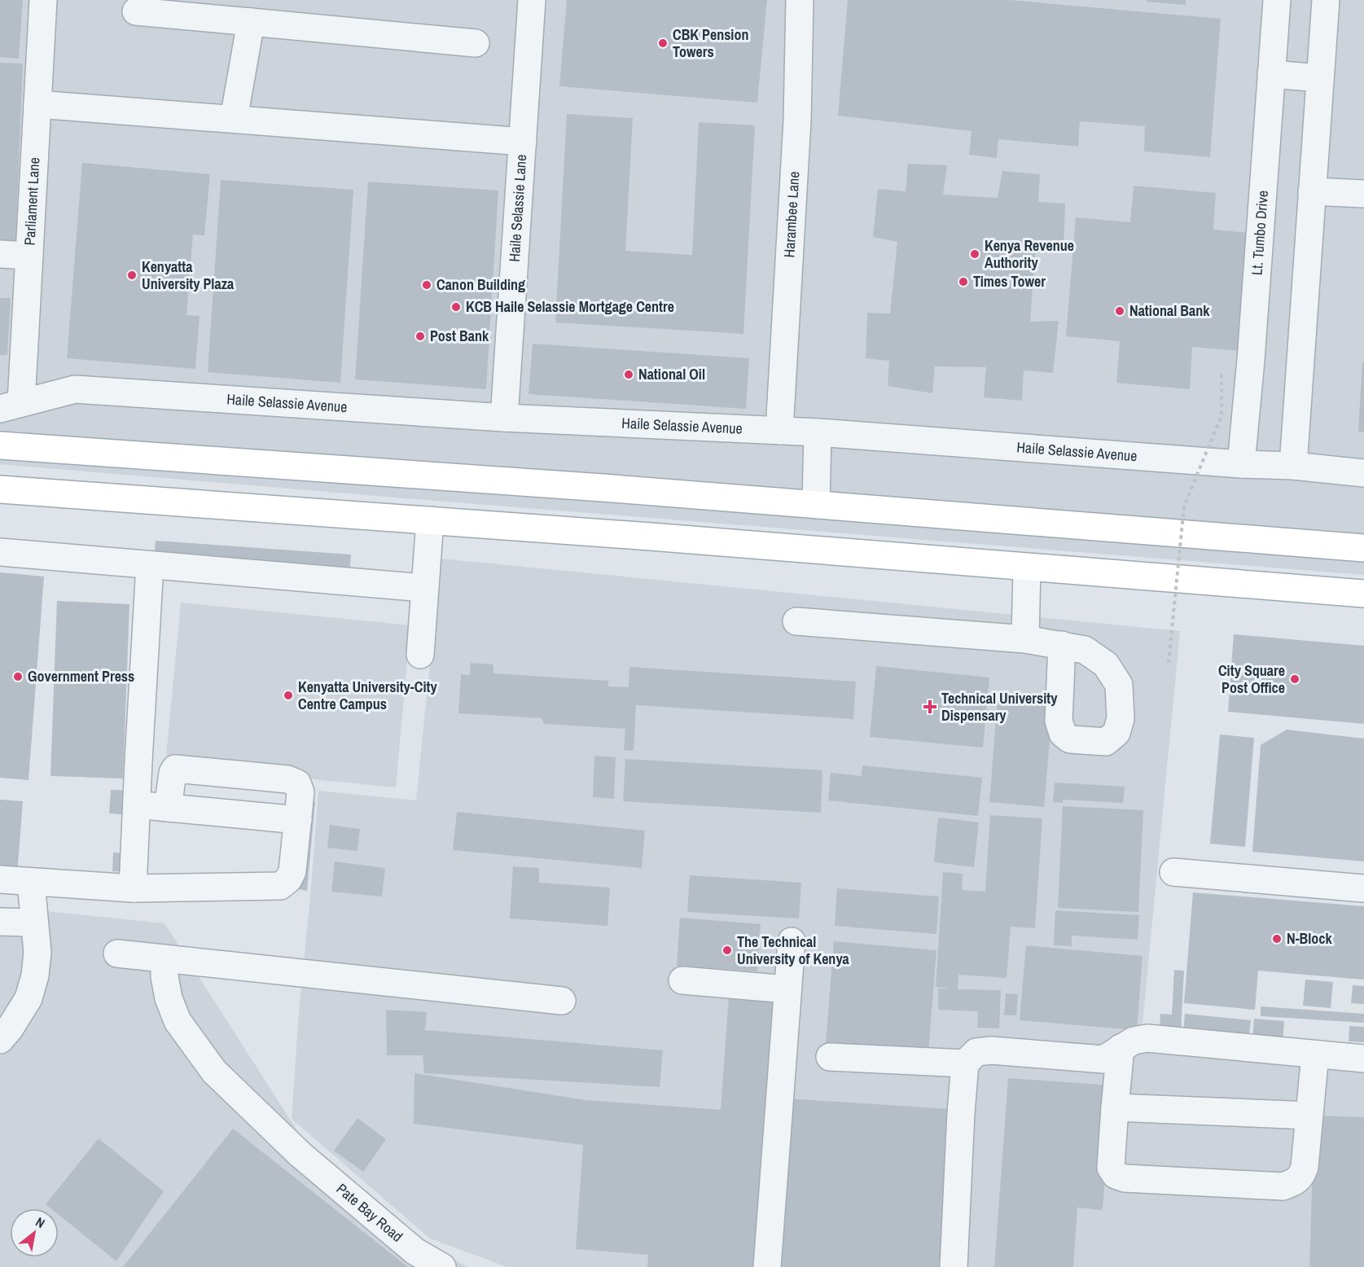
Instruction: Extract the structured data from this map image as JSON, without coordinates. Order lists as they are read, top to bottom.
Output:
{
  "streets": {
    "lane": [
      "Parliament Lane",
      "Haile Selassie Lane",
      "Harambee Lane",
      "Lt. Tumbo Drive",
      "Haile Selassie Avenue",
      "Pate Bay Road"
    ]
  },
  "crossings": [
    ["Parliament Lane", "Haile Selassie Avenue"],
    ["Haile Selassie Lane", "Haile Selassie Avenue"],
    ["Harambee Lane", "Haile Selassie Avenue"],
    ["Lt. Tumbo Drive", "Haile Selassie Avenue"]
  ],
  "places": {
    "other": [
      "CBK Pension Towers",
      "Kenya Revenue Authority",
      "Kenyatta University Plaza",
      "Times Tower",
      "Canon Building",
      "KCB Haile Selassie Mortgage Centre",
      "National Bank",
      "Post Bank",
      "National Oil",
      "Government Press",
      "City Square Post Office",
      "Kenyatta University-City Centre Campus",
      "N-Block",
      "The Technical University of Kenya"
    ],
    "health": ["Technical University Dispensary"]
  },
  "north": "top right"
}
